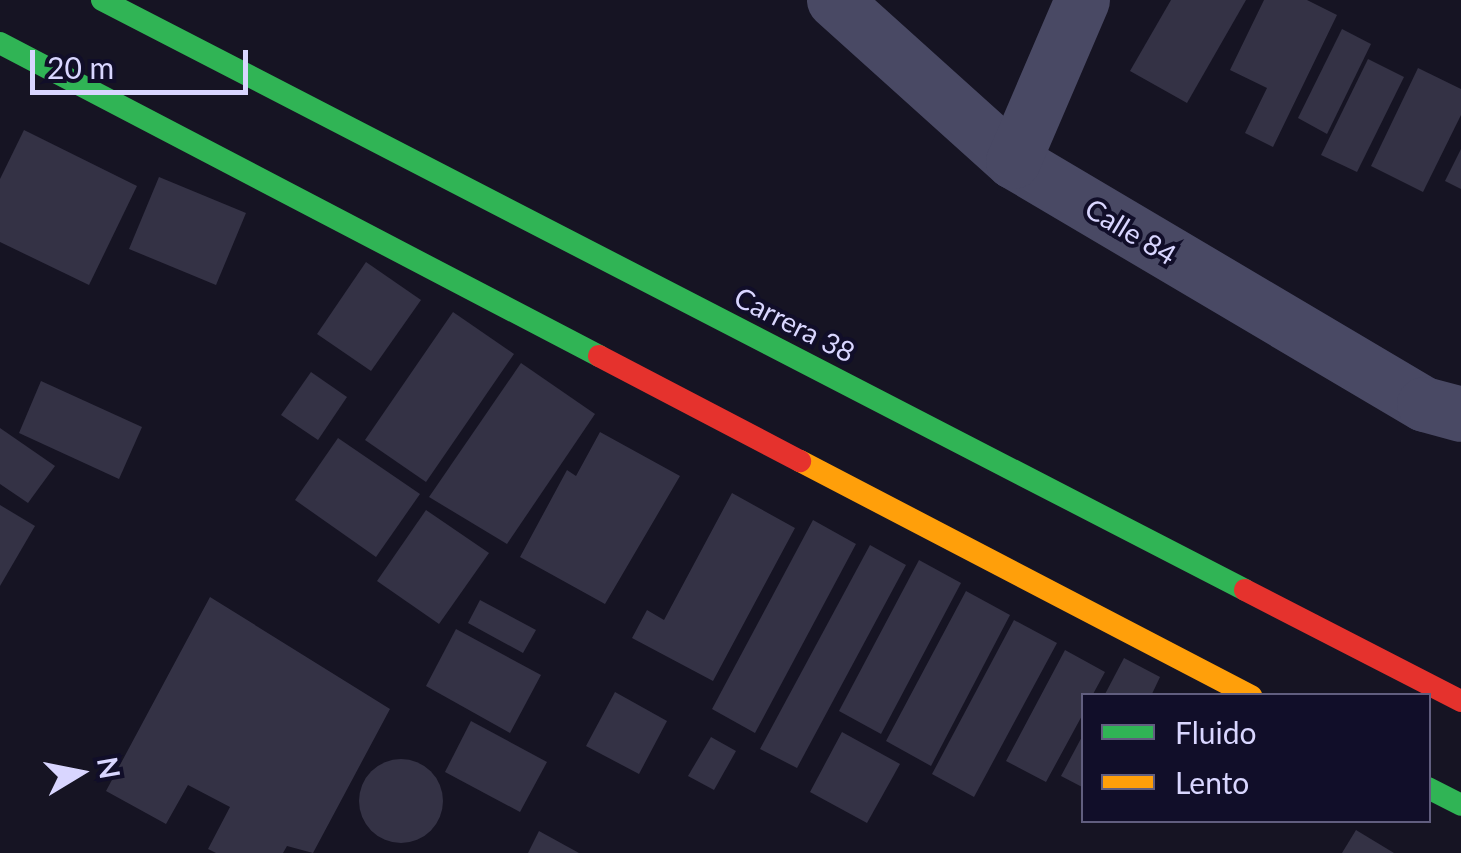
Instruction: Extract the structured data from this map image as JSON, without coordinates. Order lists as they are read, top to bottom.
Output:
{
  "streets": {
    "main road": ["Carrera 38"],
    "street": ["Calle 84"]
  },
  "legend": ["Fluido", "Lento"],
  "scale_bar": "20 m",
  "north": "right"
}
